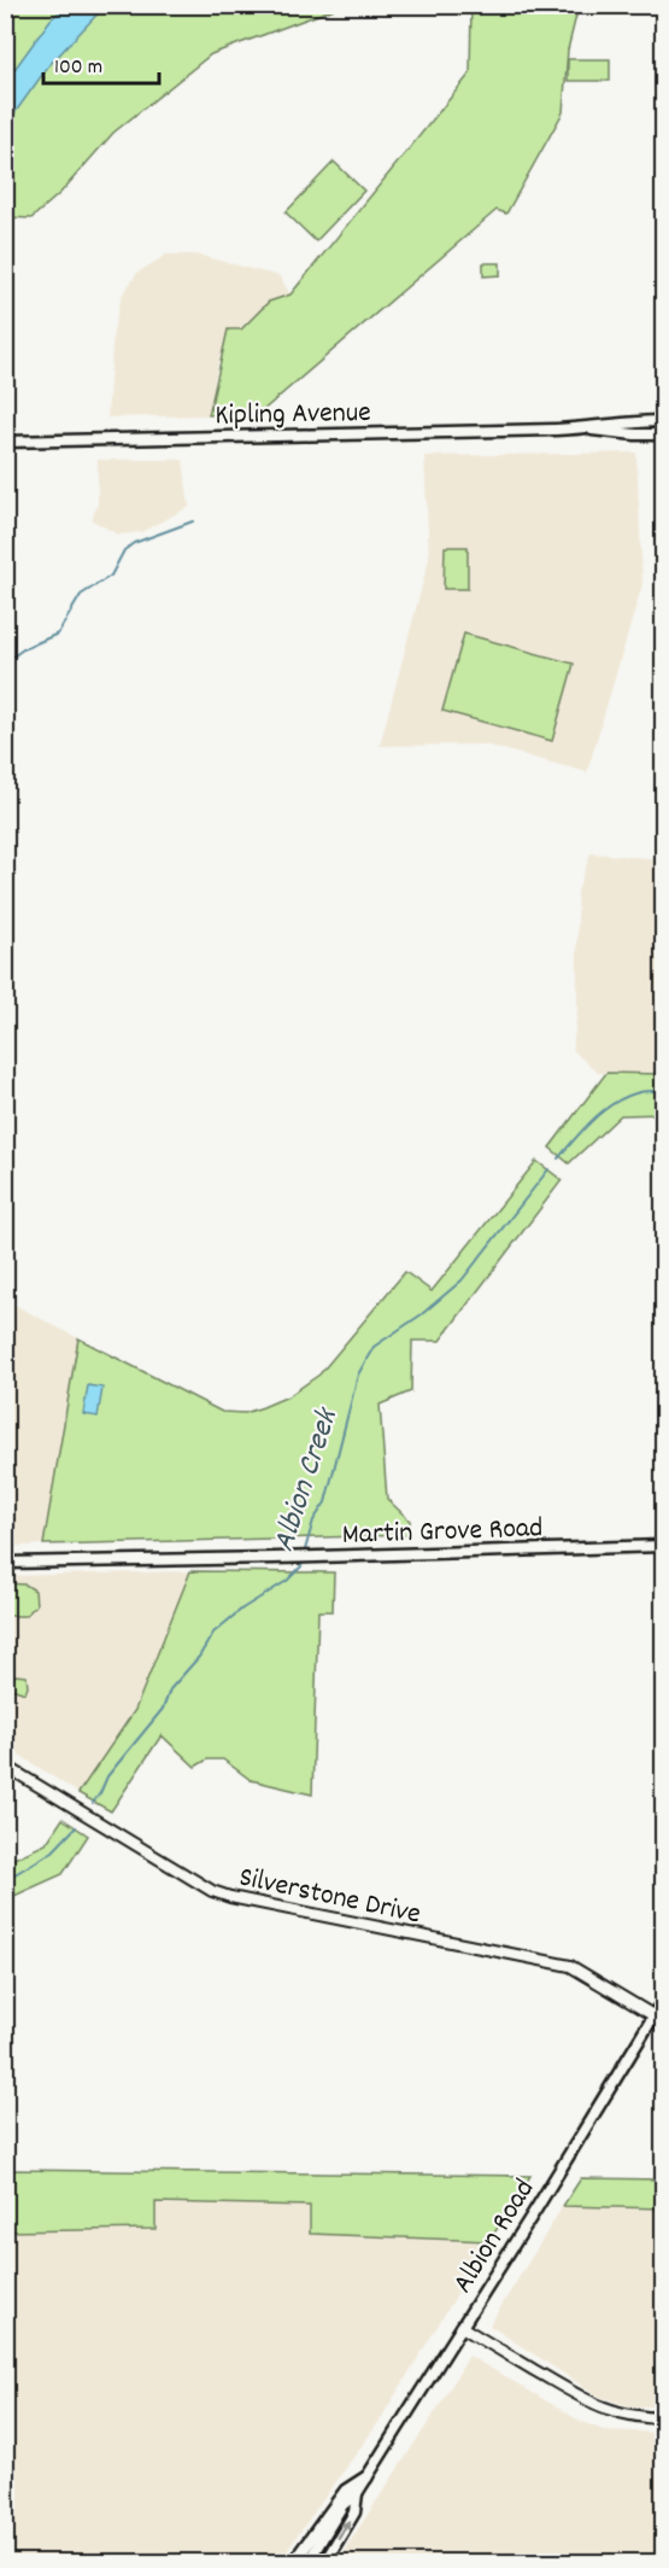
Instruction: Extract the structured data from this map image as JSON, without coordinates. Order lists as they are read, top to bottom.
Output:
{
  "streets": {
    "main road": ["Kipling Avenue", "Martin Grove Road", "Albion Road"],
    "street": ["Silverstone Drive"]
  },
  "crossings": [
    ["Silverstone Drive", "Albion Road"]
  ],
  "water": ["Albion Creek"],
  "scale_bar": "100 m"
}
